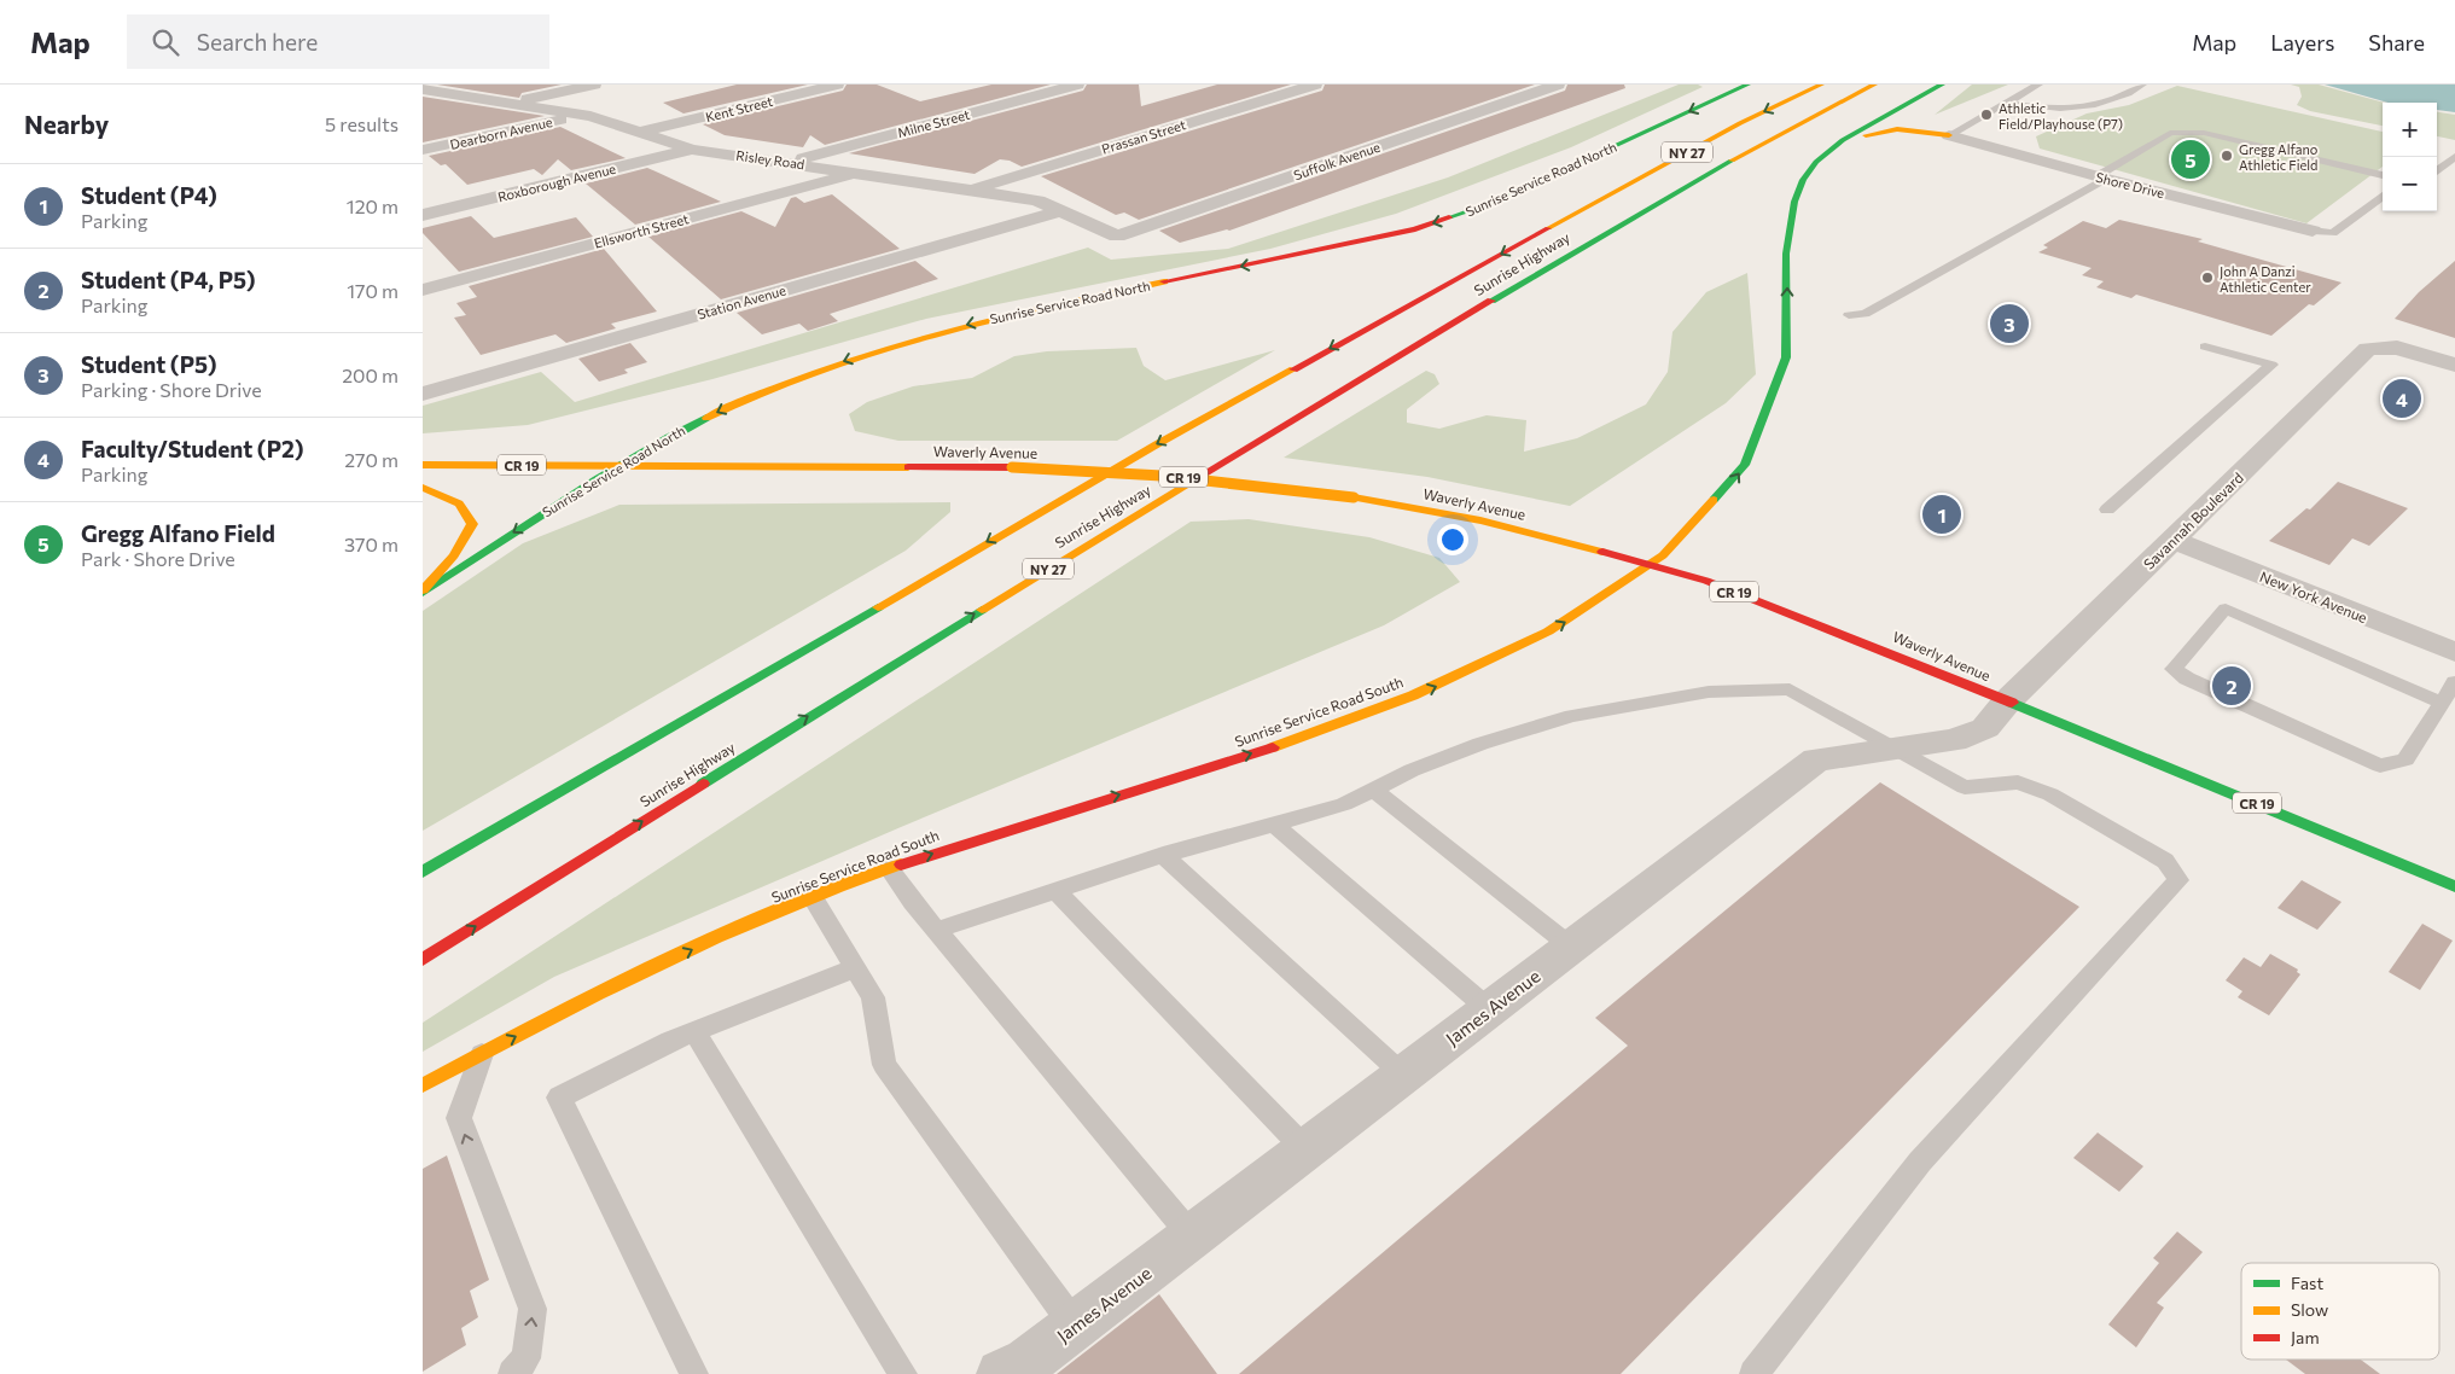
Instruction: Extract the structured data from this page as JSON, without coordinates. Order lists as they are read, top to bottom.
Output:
{
  "streets": {
    "main road": [
      "NY 27",
      "Sunrise Service Road North",
      "Sunrise Highway",
      "Waverly Avenue",
      "CR 19",
      "Sunrise Service Road South"
    ],
    "street": [
      "Kent Street",
      "Milne Street",
      "Dearborn Avenue",
      "Prassan Street",
      "Risley Road",
      "Suffolk Avenue",
      "Roxborough Avenue",
      "Shore Drive",
      "Ellsworth Street",
      "Station Avenue",
      "Savannah Boulevard",
      "New York Avenue",
      "James Avenue"
    ]
  },
  "crossings": [
    ["Kent Street", "Risley Road"],
    ["Milne Street", "Risley Road"],
    ["Dearborn Avenue", "Risley Road"],
    ["Prassan Street", "Risley Road"],
    ["Risley Road", "Suffolk Avenue"],
    ["Risley Road", "Roxborough Avenue"],
    ["Risley Road", "Ellsworth Street"],
    ["Risley Road", "Station Avenue"],
    ["Sunrise Service Road North", "Waverly Avenue"],
    ["Waverly Avenue", "Savannah Boulevard"],
    ["Waverly Avenue", "Sunrise Service Road South"],
    ["Waverly Avenue", "James Avenue"],
    ["Savannah Boulevard", "New York Avenue"],
    ["Savannah Boulevard", "James Avenue"]
  ],
  "one_way": ["Sunrise Service Road North", "Sunrise Service Road South"],
  "places": ["Athletic Field/Playhouse (P7)", "Gregg Alfano Athletic Field", "John A Danzi Athletic Center"],
  "legend": ["Fast", "Slow", "Jam"],
  "page": {
    "header": "Map",
    "search": "Search here",
    "nav": ["Map", "Layers", "Share"],
    "heading": ["Nearby", "5 results"],
    "map_buttons": ["+", "−"],
    "pins": [
      "5",
      "3",
      "4",
      "1",
      "2"
    ],
    "list": [
      {
        "mark": "1",
        "name": "Student (P4)",
        "note": "Parking",
        "value": "120 m"
      },
      {
        "mark": "2",
        "name": "Student (P4, P5)",
        "note": "Parking",
        "value": "170 m"
      },
      {
        "mark": "3",
        "name": "Student (P5)",
        "note": "Parking · Shore Drive",
        "value": "200 m"
      },
      {
        "mark": "4",
        "name": "Faculty/Student (P2)",
        "note": "Parking",
        "value": "270 m"
      },
      {
        "mark": "5",
        "name": "Gregg Alfano Field",
        "note": "Park · Shore Drive",
        "value": "370 m"
      }
    ]
  }
}
